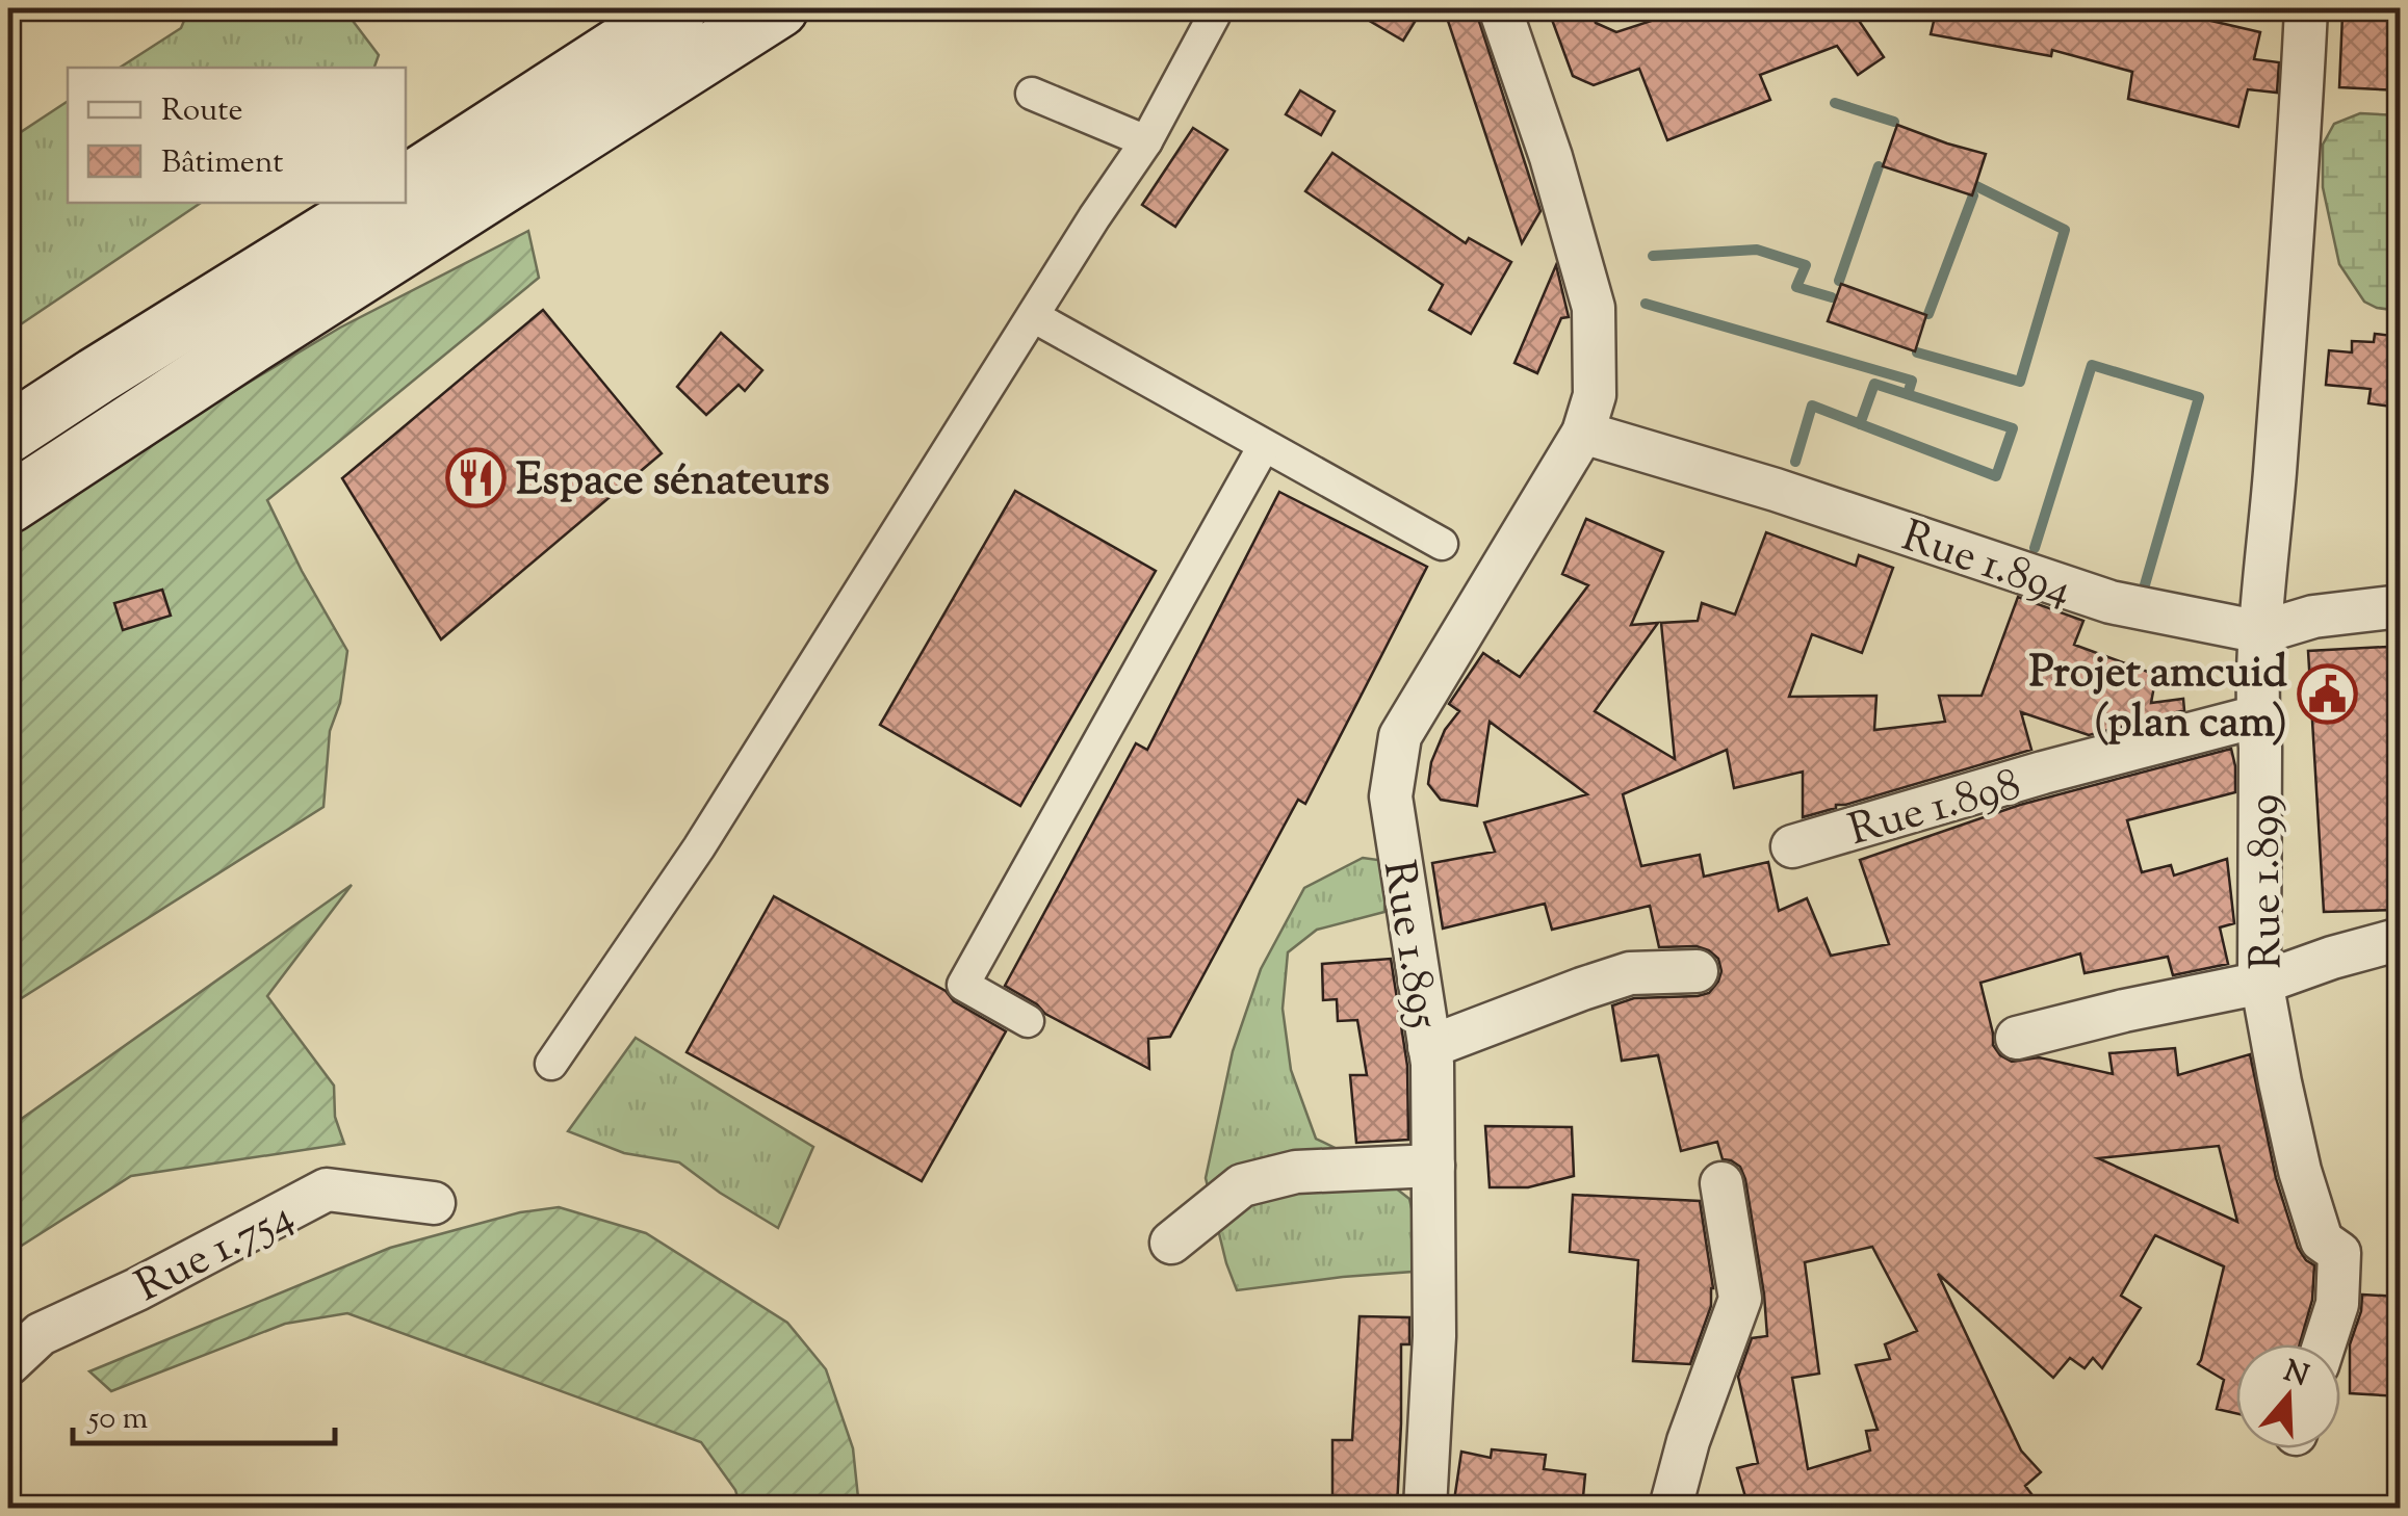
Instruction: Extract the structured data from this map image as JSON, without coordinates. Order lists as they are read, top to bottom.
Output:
{
  "streets": {
    "street": [
      "Rue 1.894",
      "Rue 1.898",
      "Rue 1.899",
      "Rue 1.895",
      "Rue 1.754"
    ]
  },
  "crossings": [
    ["Rue 1.894", "Rue 1.899"],
    ["Rue 1.894", "Rue 1.895"],
    ["Rue 1.898", "Rue 1.899"]
  ],
  "places": {
    "restaurant": ["Espace sénateurs"],
    "public building": ["Projet amcuid (plan cam)"]
  },
  "legend": ["Route", "Bâtiment"],
  "scale_bar": "50 m",
  "north": "top"
}
